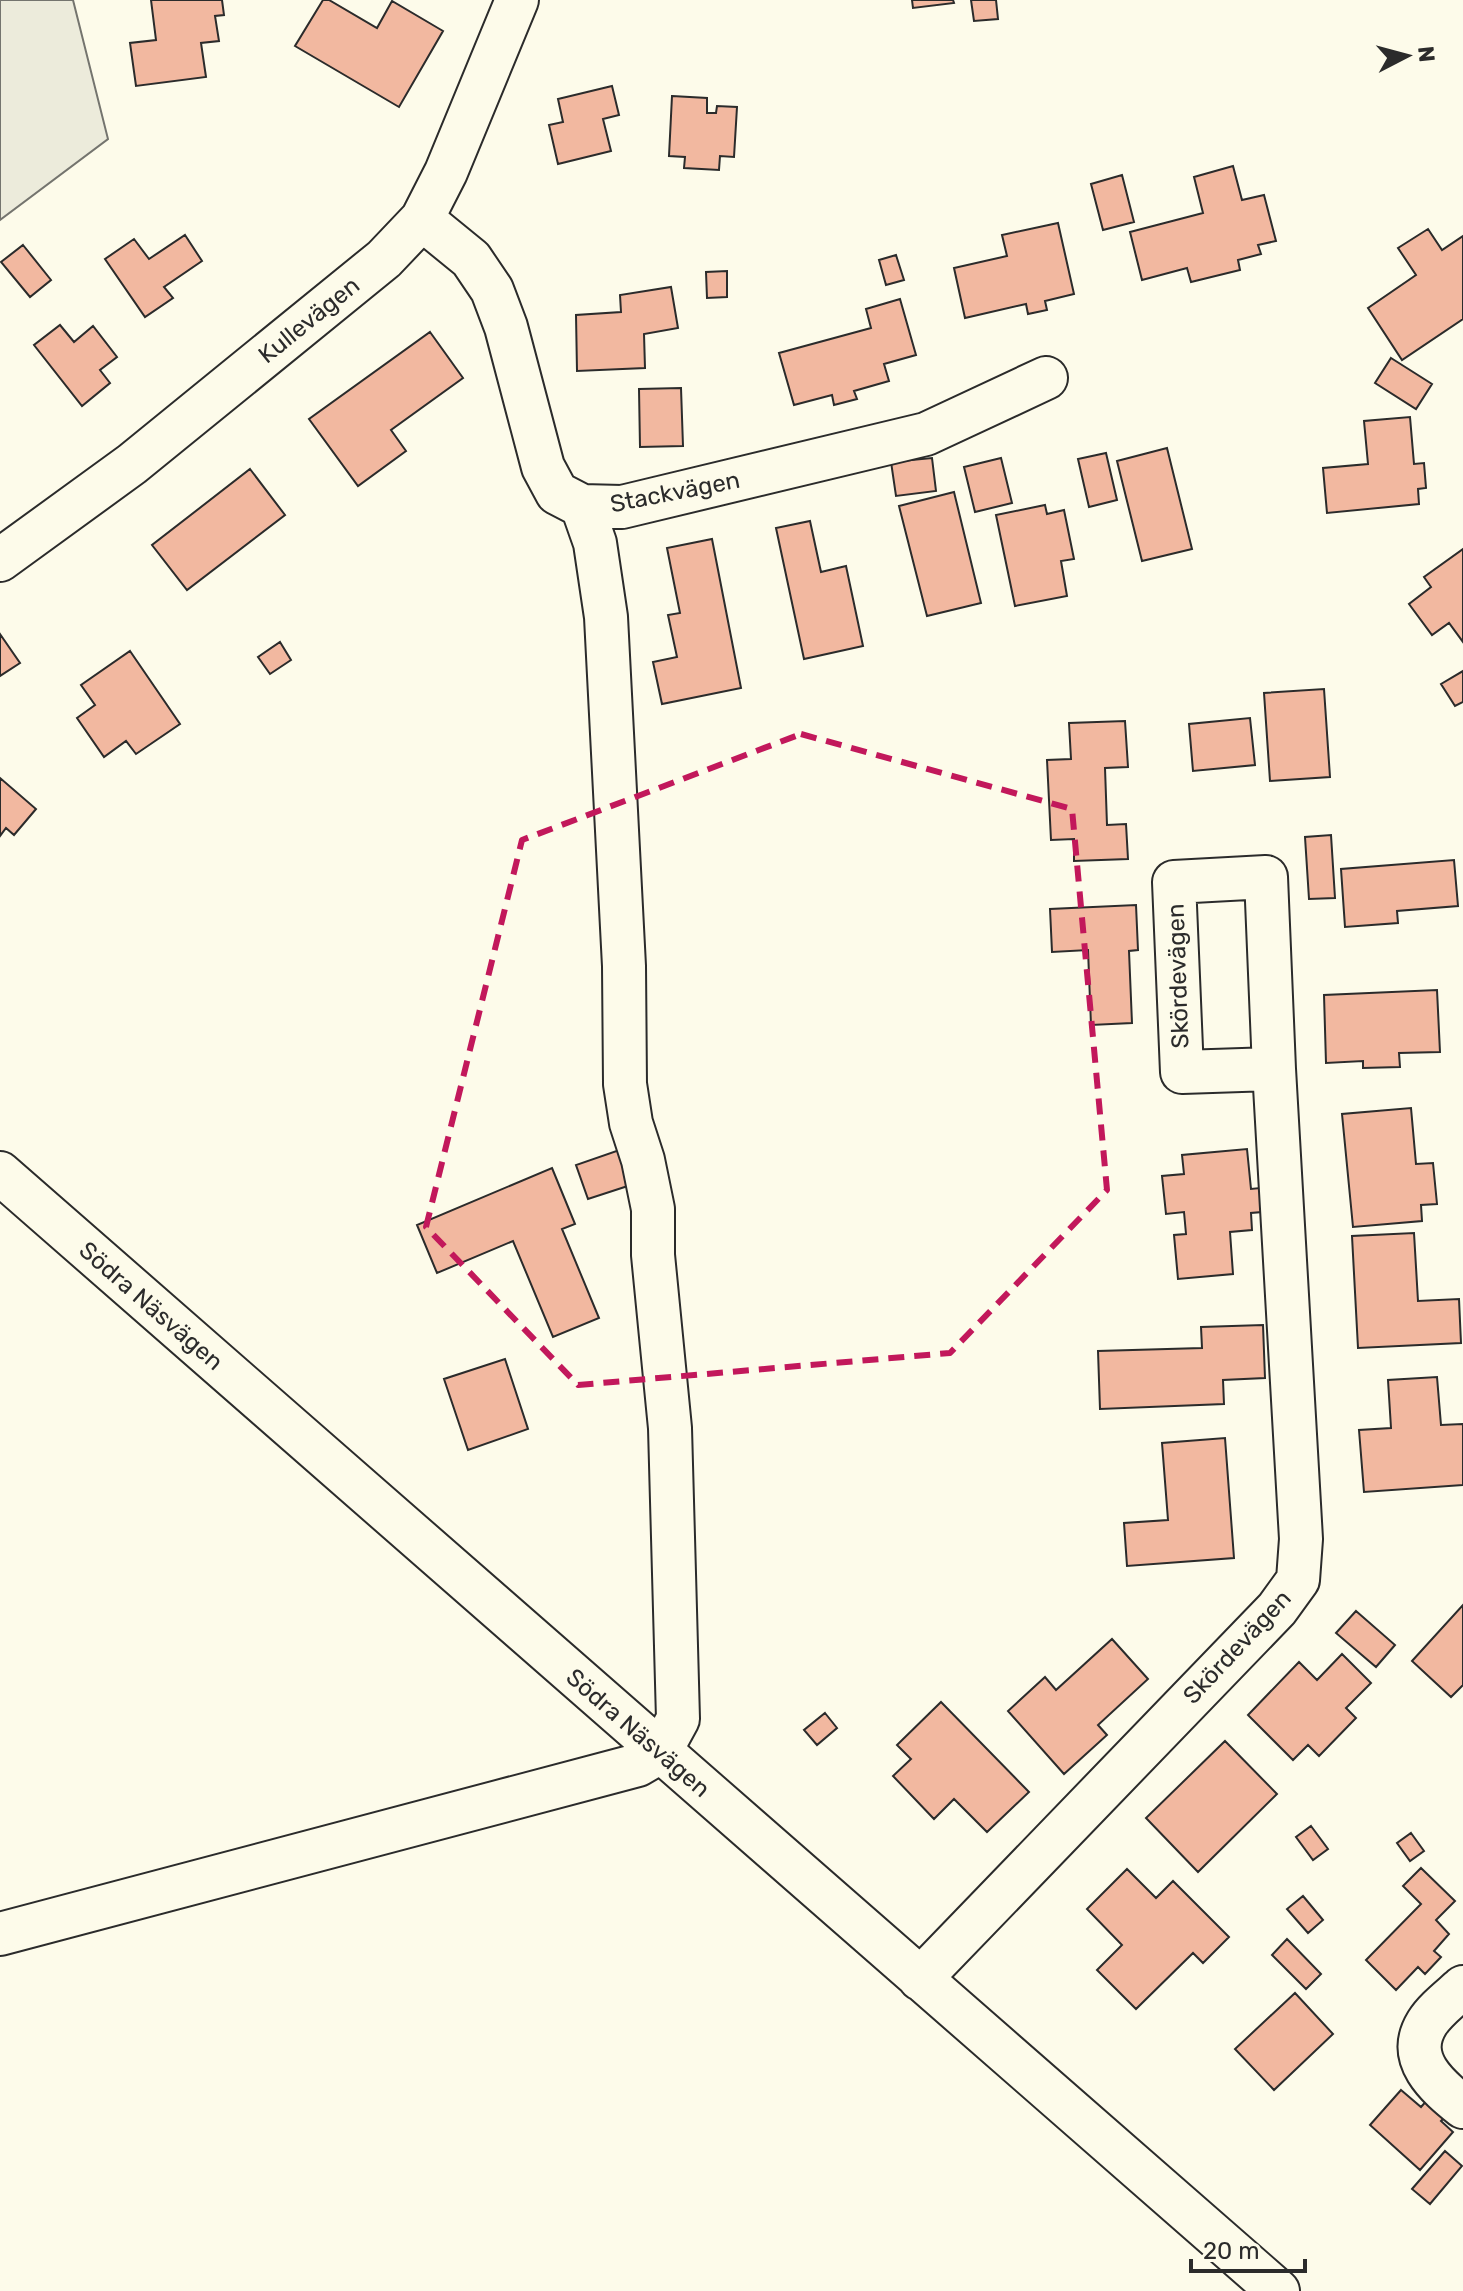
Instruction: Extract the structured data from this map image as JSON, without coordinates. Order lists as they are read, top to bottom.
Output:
{
  "streets": {
    "street": [
      "Kullevägen",
      "Stackvägen",
      "Skördevägen",
      "Södra Näsvägen"
    ]
  },
  "crossings": [
    ["Kullevägen", "Stackvägen"],
    ["Skördevägen", "Södra Näsvägen"]
  ],
  "scale_bar": "20 m",
  "north": "right"
}
